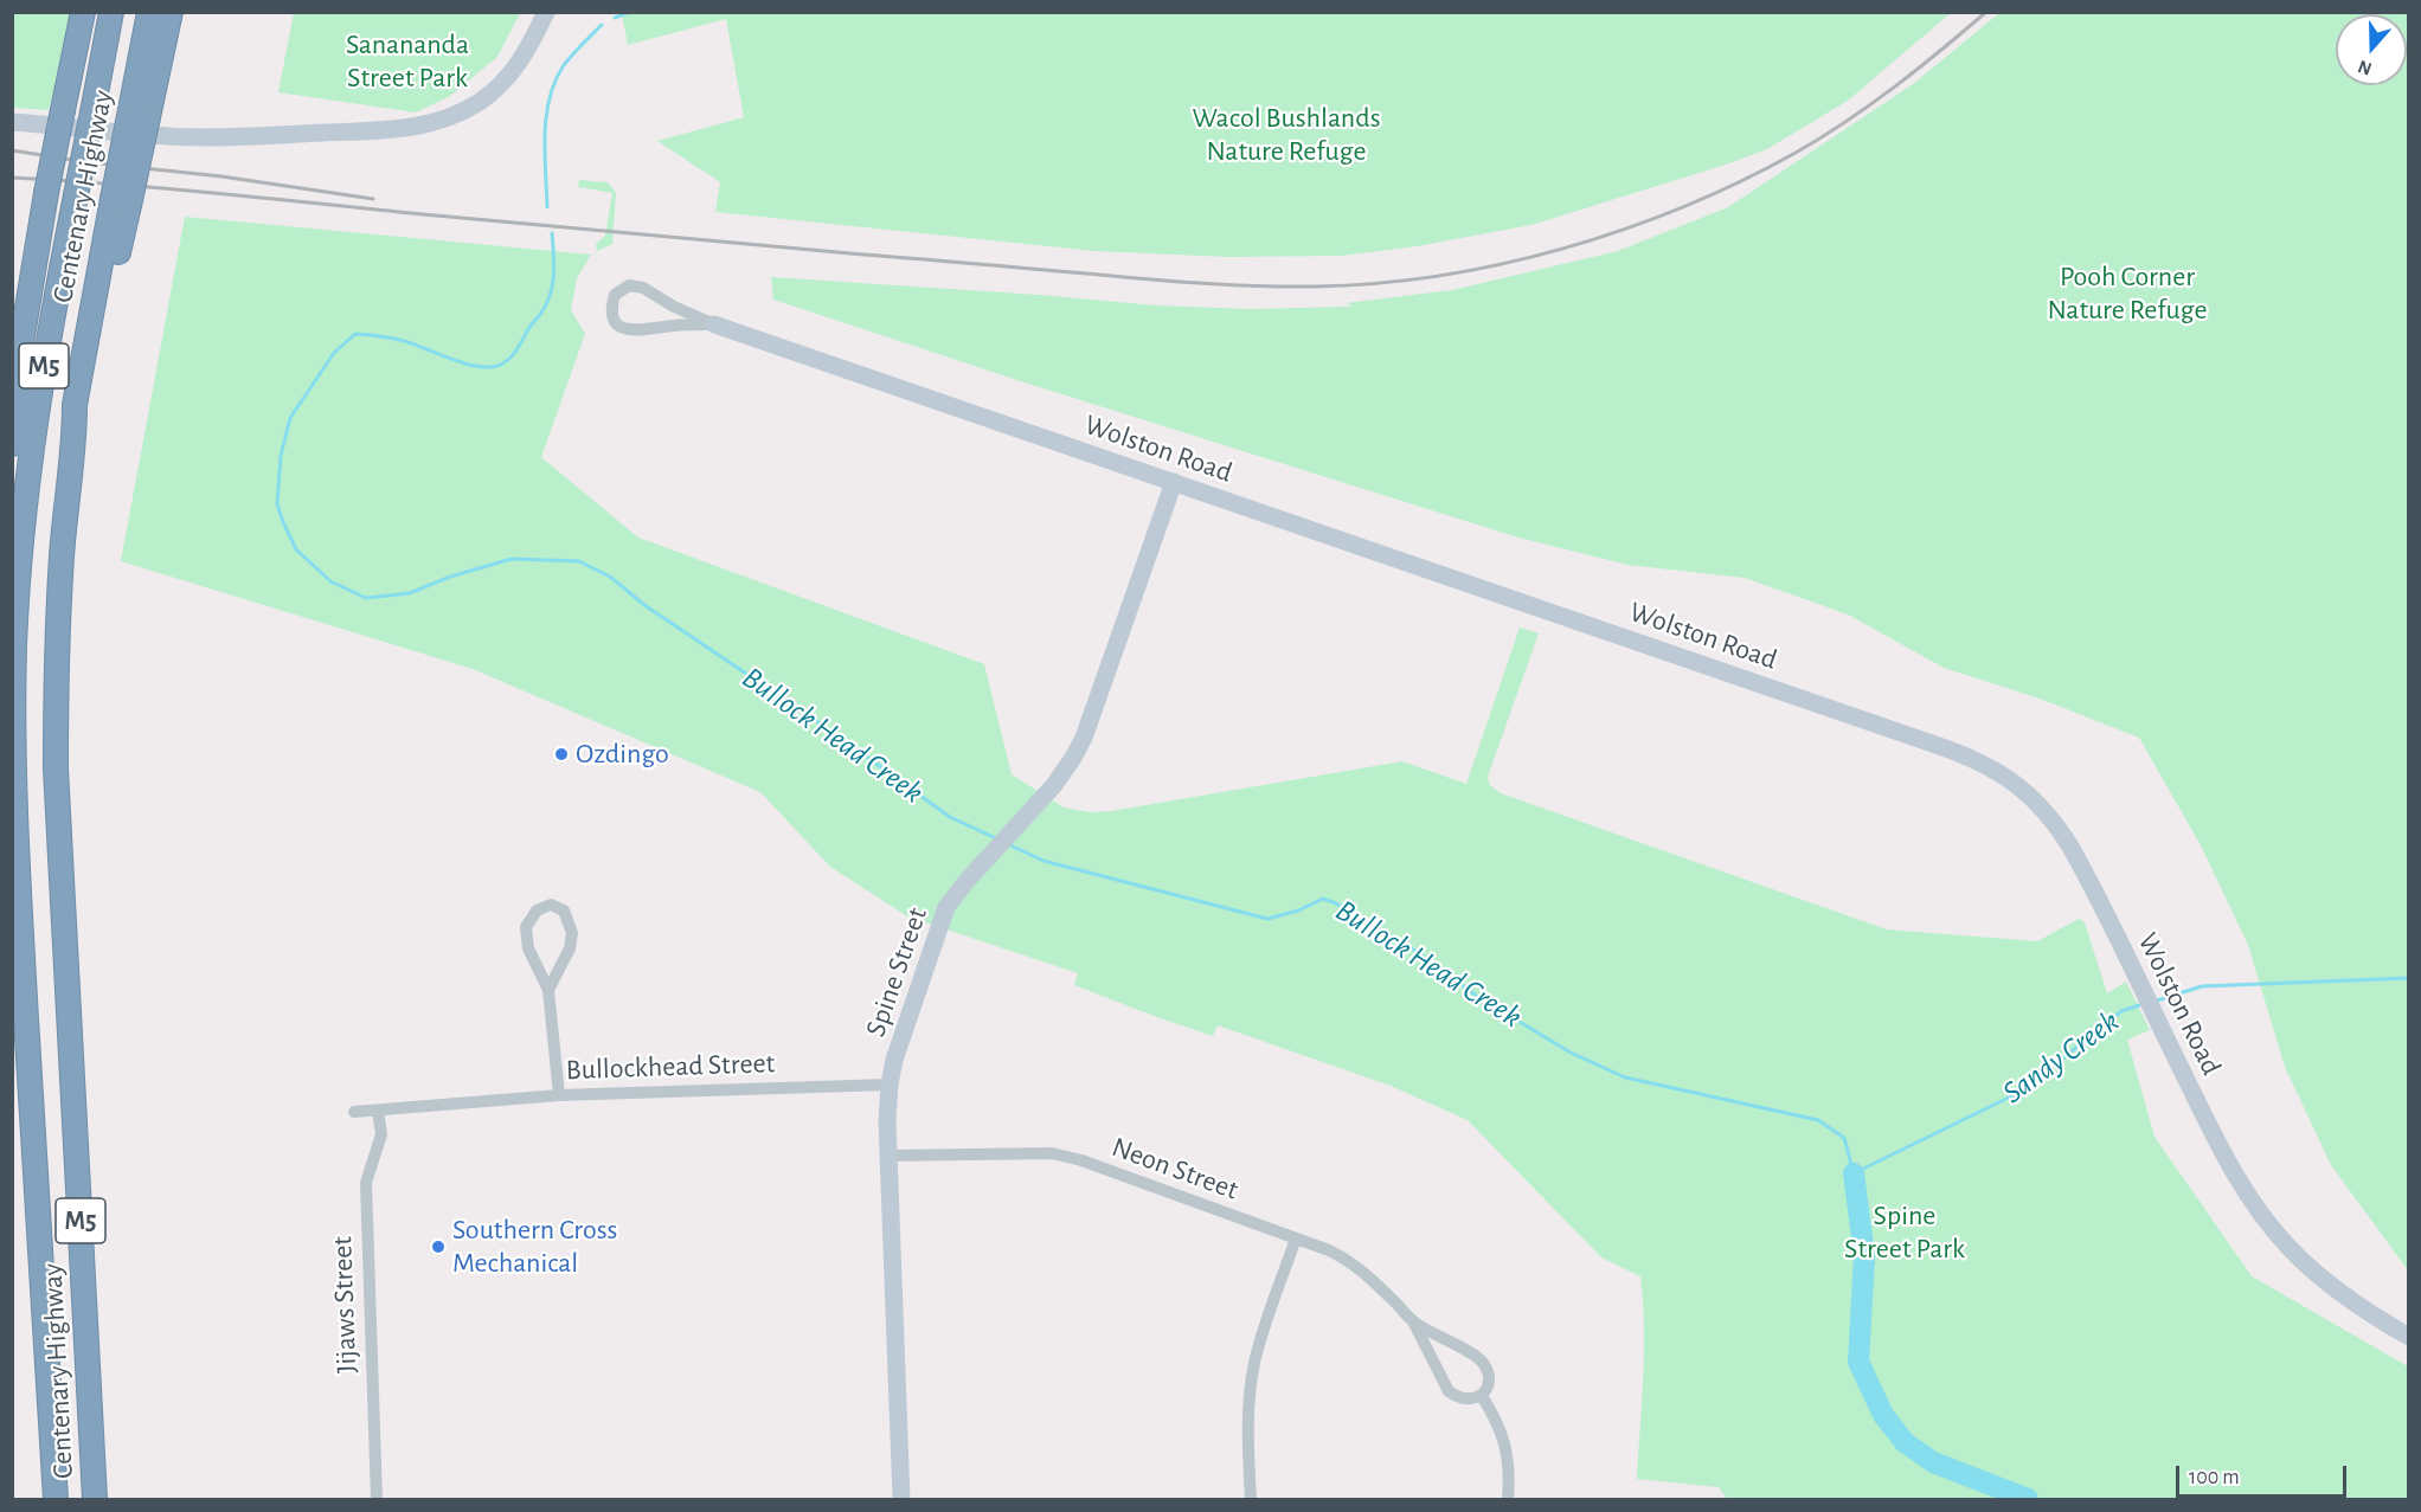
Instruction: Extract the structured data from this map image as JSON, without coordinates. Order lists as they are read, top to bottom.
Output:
{
  "streets": {
    "highway": ["Centenary Highway", "M5"],
    "street": [
      "Wolston Road",
      "Spine Street",
      "Bullockhead Street",
      "Neon Street",
      "Jijaws Street"
    ]
  },
  "crossings": [
    ["Wolston Road", "Spine Street"],
    ["Spine Street", "Bullockhead Street"],
    ["Spine Street", "Neon Street"],
    ["Bullockhead Street", "Jijaws Street"]
  ],
  "water": ["Bullock Head Creek", "Sandy Creek"],
  "parks": [
    "Sanananda Street Park",
    "Wacol Bushlands Nature Refuge",
    "Pooh Corner Nature Refuge",
    "Spine Street Park"
  ],
  "places": ["Ozdingo", "Southern Cross Mechanical"],
  "scale_bar": "100 m",
  "north": "bottom"
}
